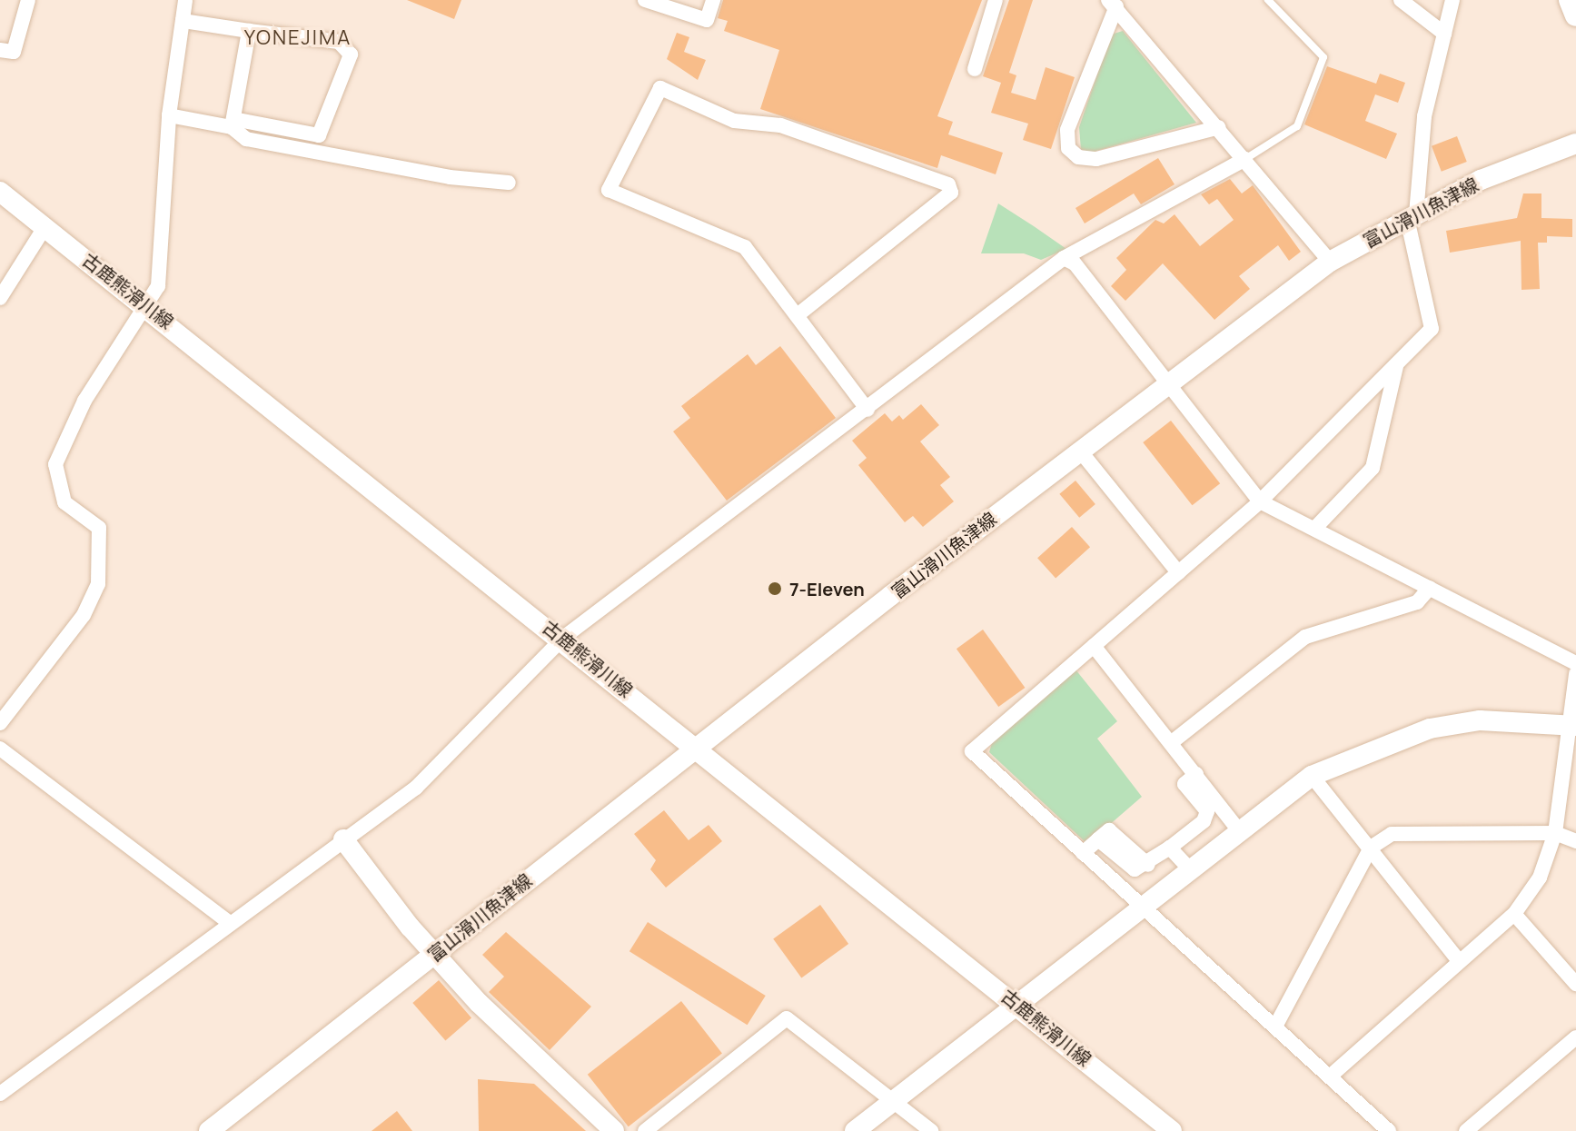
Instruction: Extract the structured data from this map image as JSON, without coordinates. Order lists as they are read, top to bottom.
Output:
{
  "streets": {
    "main road": ["富山滑川魚津線", "古鹿熊滑川線"]
  },
  "crossings": [
    ["富山滑川魚津線", "古鹿熊滑川線"]
  ],
  "districts": ["YONEJIMA"],
  "places": ["7-Eleven"]
}
